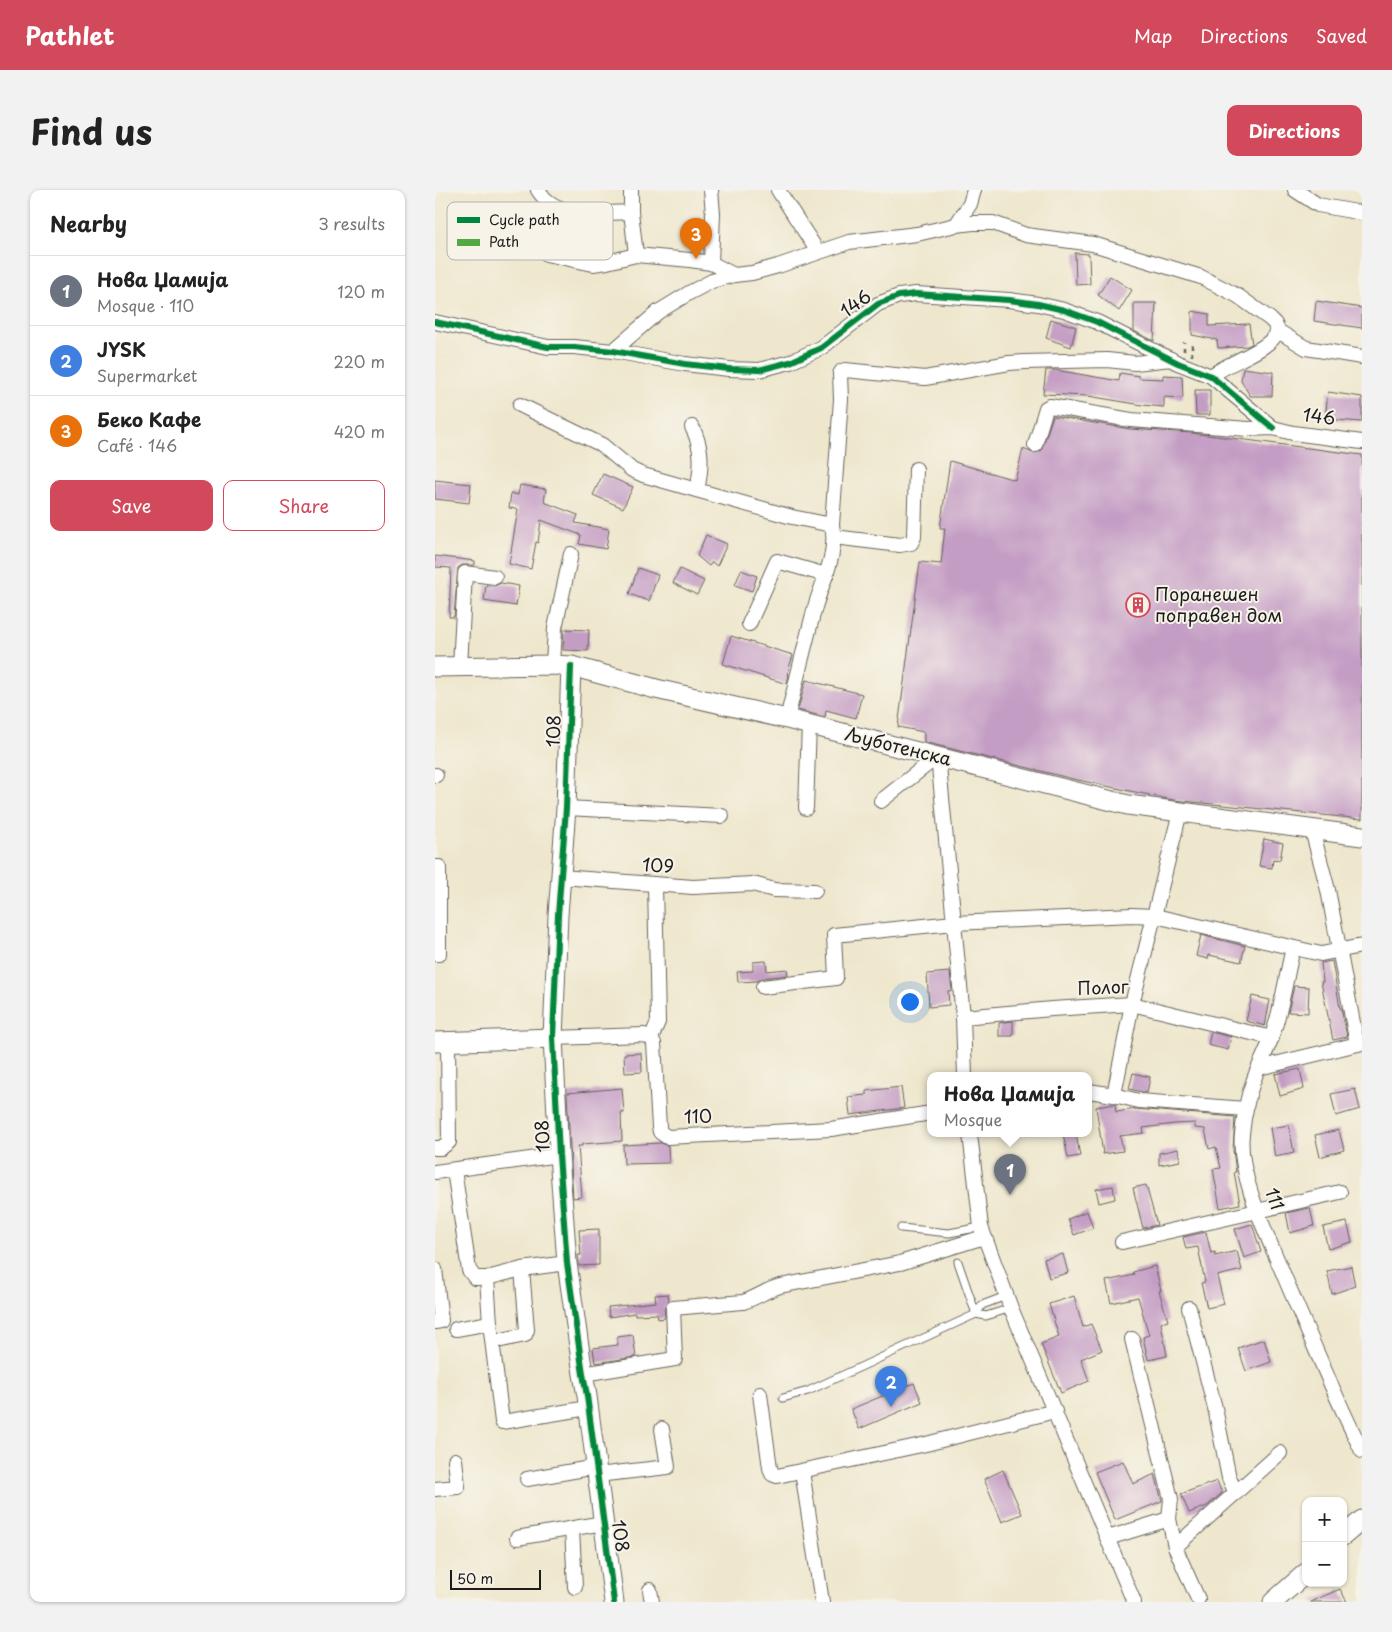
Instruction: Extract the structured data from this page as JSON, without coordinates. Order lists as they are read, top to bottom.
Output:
{
  "streets": {
    "street": [
      "146",
      "108",
      "Љуботенска",
      "109",
      "Полог",
      "110",
      "111"
    ]
  },
  "crossings": [
    ["108", "Љуботенска"],
    ["108", "109"],
    ["Полог", "111"]
  ],
  "places": {
    "building": ["Поранешен поправен дом"]
  },
  "legend": ["Cycle path", "Path"],
  "scale_bar": "50 m",
  "page": {
    "header": "Pathlet",
    "nav": ["Map", "Directions", "Saved"],
    "title": "Find us",
    "buttons": [
      "Directions",
      ["Save", "Share"]
    ],
    "heading": ["Nearby", "3 results"],
    "pins": ["3", "1", "2"],
    "list": [
      {
        "mark": "1",
        "name": "Нова Џамија",
        "note": "Mosque · 110",
        "value": "120 m"
      },
      {
        "mark": "2",
        "name": "JYSK",
        "note": "Supermarket",
        "value": "220 m"
      },
      {
        "mark": "3",
        "name": "Беко Кафе",
        "note": "Café · 146",
        "value": "420 m"
      }
    ],
    "popup": ["Нова Џамија", "Mosque"],
    "map_buttons": ["+", "−"],
    "scale": "50 m"
  }
}
